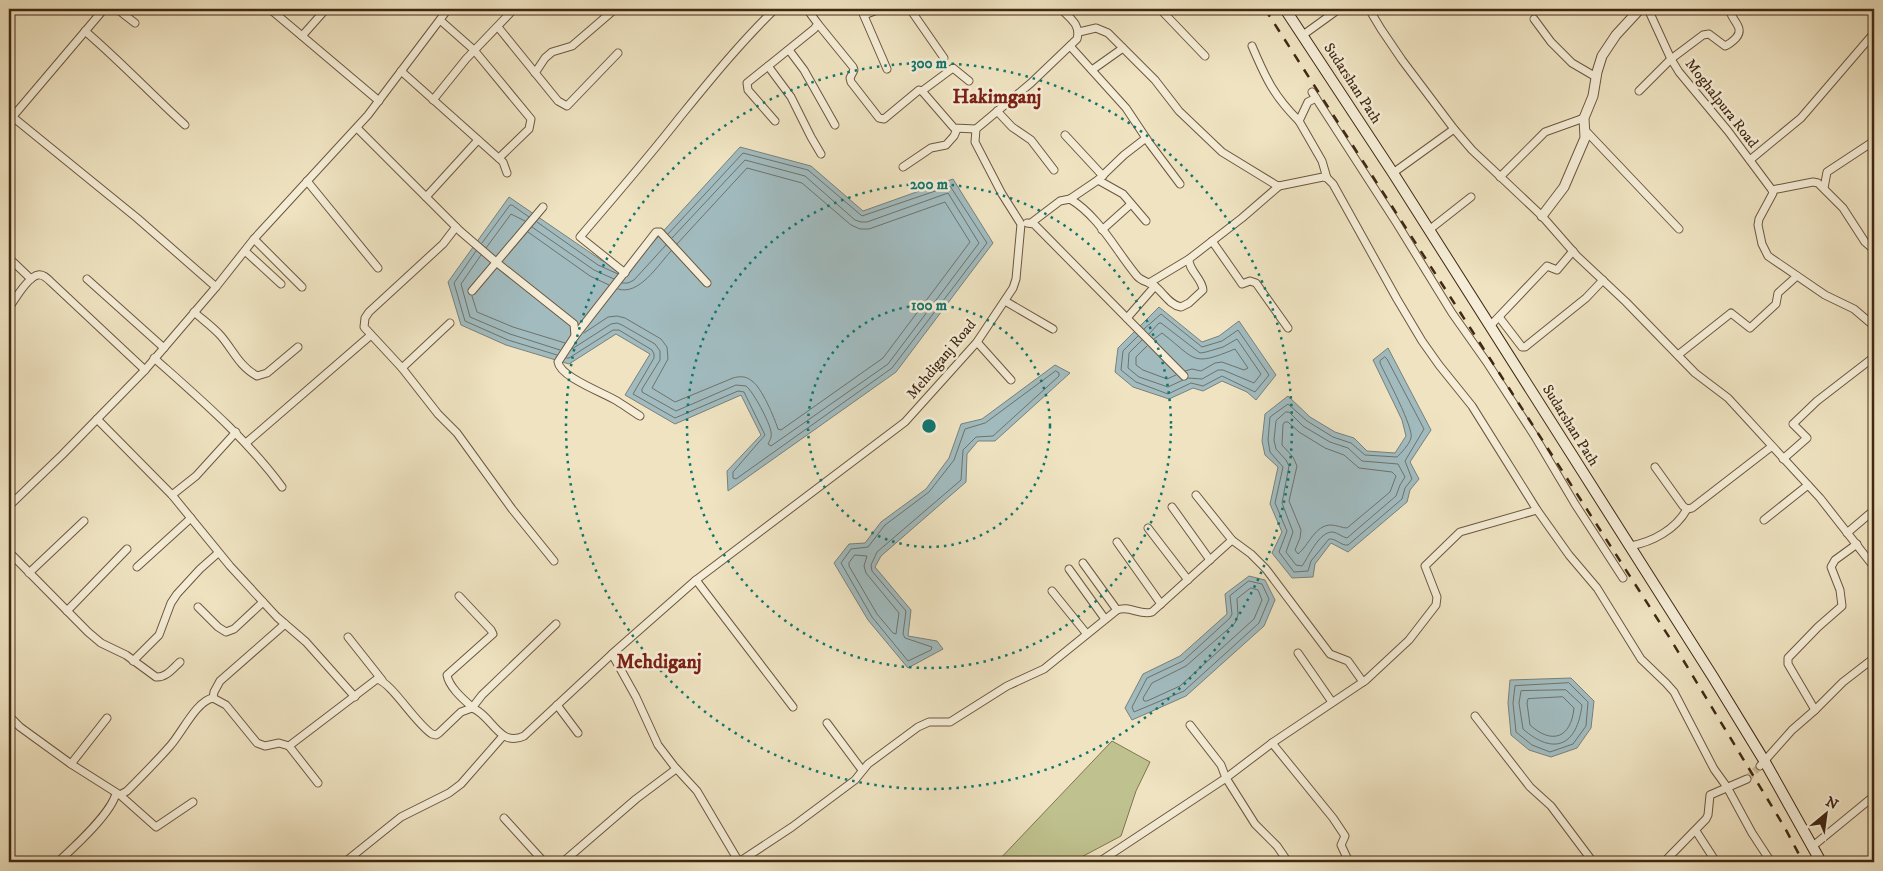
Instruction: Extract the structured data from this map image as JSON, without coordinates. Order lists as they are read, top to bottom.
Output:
{
  "streets": {
    "main road": ["Sudarshan Path"],
    "street": ["Moghalpura Road", "Mehdiganj Road"]
  },
  "districts": ["Hakimganj", "Mehdiganj"],
  "north": "top right",
  "rings": ["300 m", "200 m", "100 m"]
}
